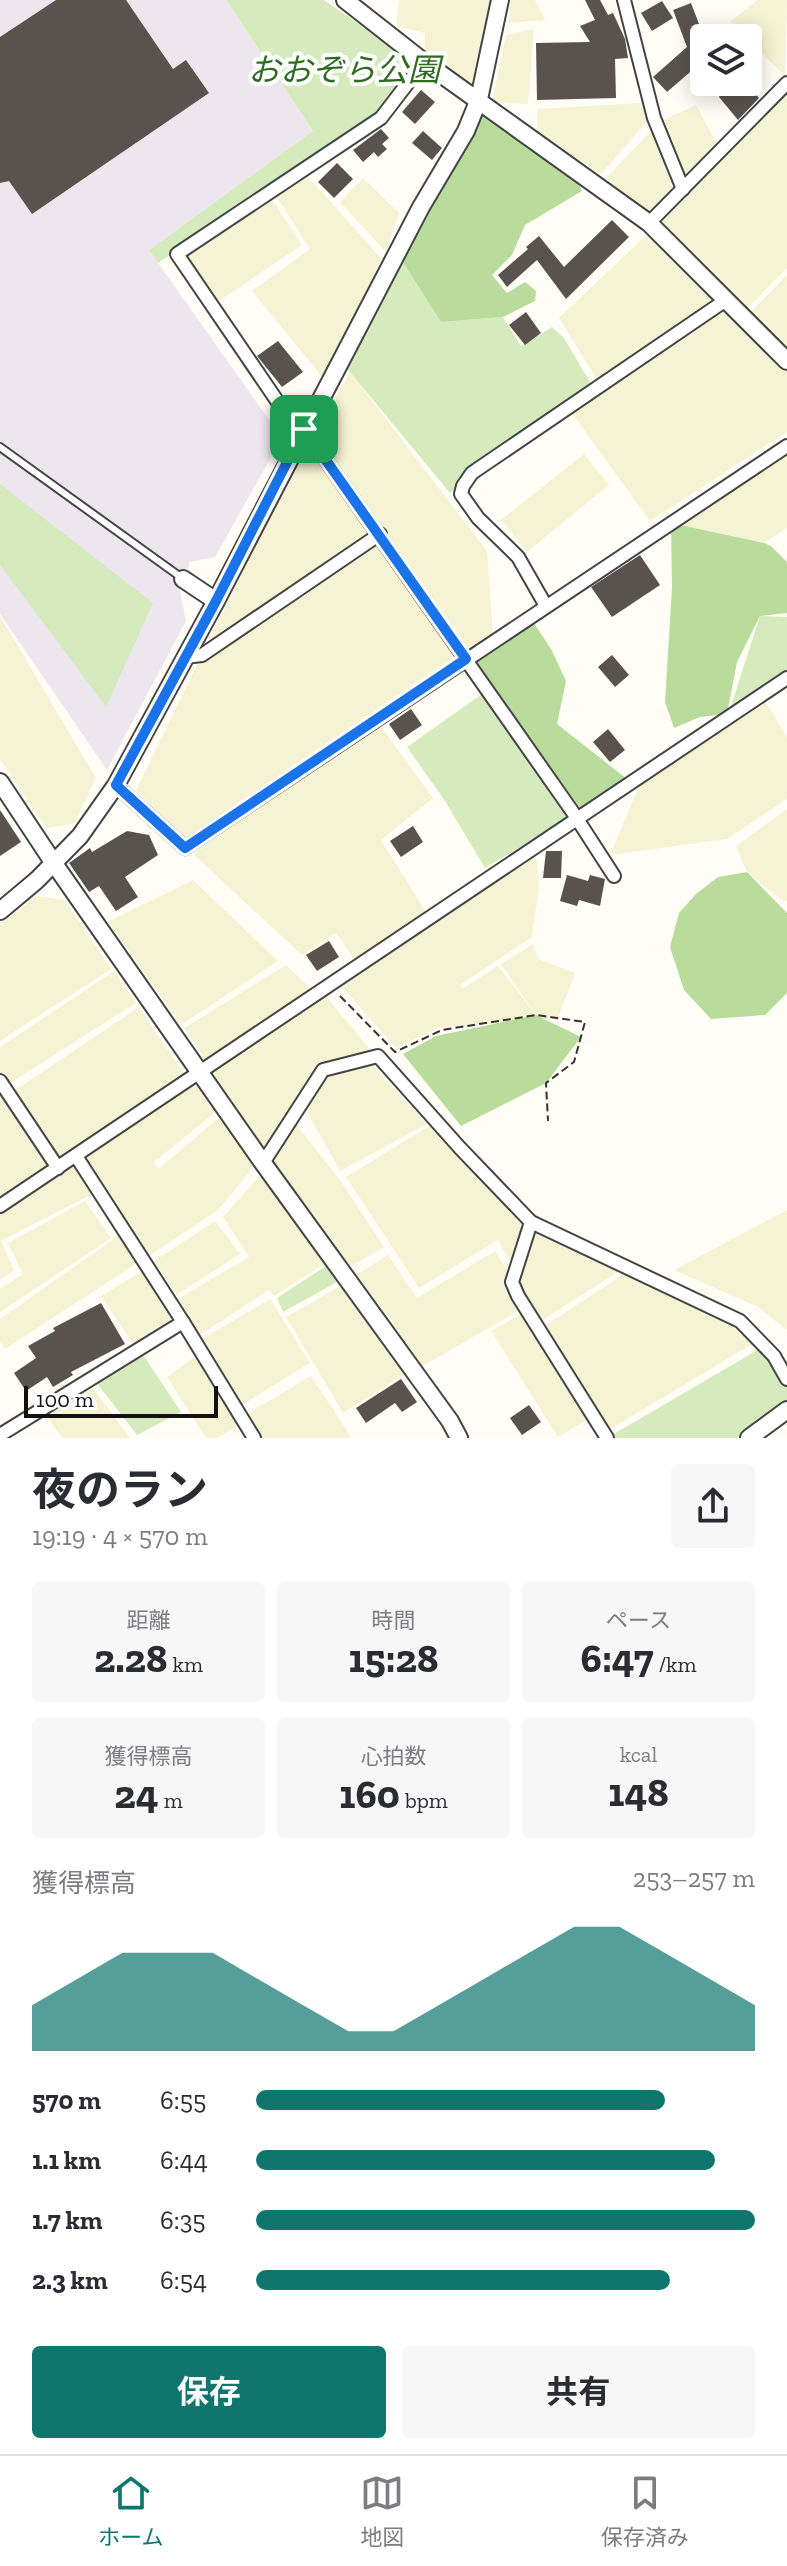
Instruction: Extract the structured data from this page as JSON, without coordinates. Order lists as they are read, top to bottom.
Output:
{
  "parks": ["おおぞら公園"],
  "scale_bar": "100 m",
  "page": {
    "scale": "100 m",
    "heading": ["夜のラン", "19:19 · 4 × 570 m"],
    "stats": [
      ["距離", "2.28 km"],
      ["時間", "15:28"],
      ["ペース", "6:47 /km"],
      ["獲得標高", "24 m"],
      ["心拍数", "160 bpm"],
      ["kcal", "148"]
    ],
    "chart": ["獲得標高", "253–257 m"],
    "list": [
      {
        "name": "570 m",
        "note": "6:55"
      },
      {
        "name": "1.1 km",
        "note": "6:44"
      },
      {
        "name": "1.7 km",
        "note": "6:35"
      },
      {
        "name": "2.3 km",
        "note": "6:54"
      }
    ],
    "buttons": ["保存", "共有"],
    "tabs": ["ホーム", "地図", "保存済み"]
  }
}
